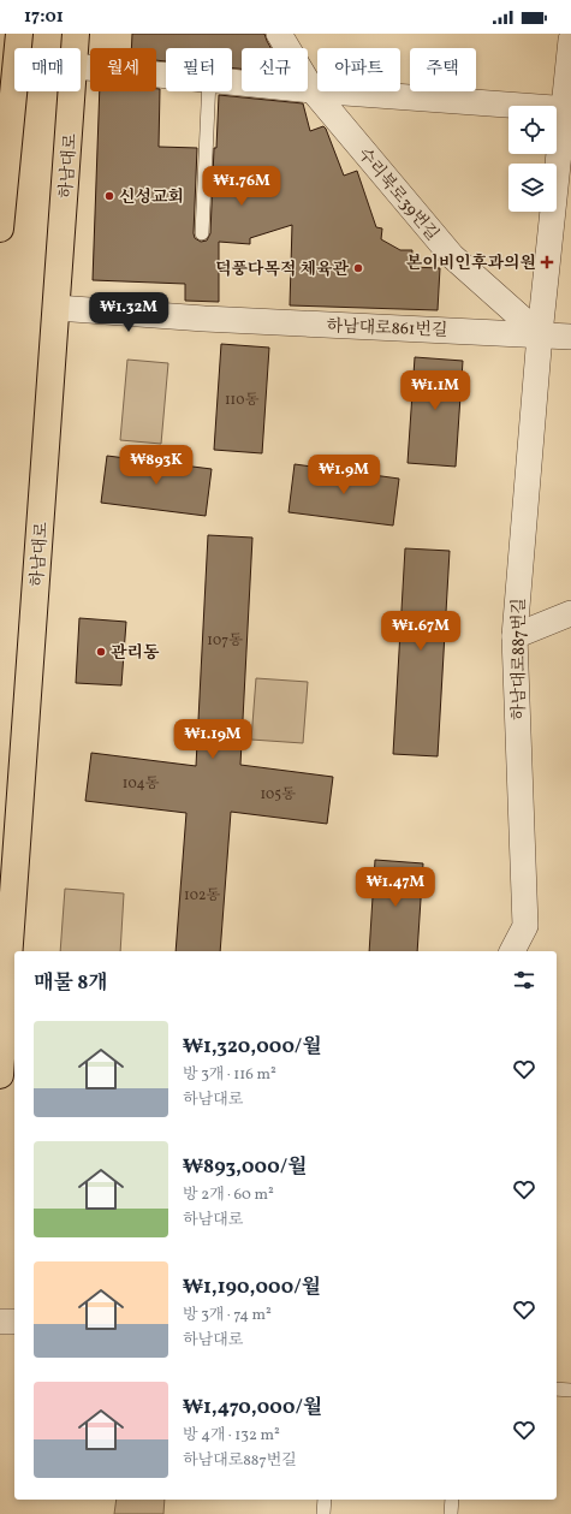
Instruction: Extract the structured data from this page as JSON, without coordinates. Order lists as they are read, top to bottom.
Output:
{
  "streets": {
    "main road": ["하남대로"],
    "street": ["수리북로39번길", "하남대로861번길", "하남대로887번길"]
  },
  "crossings": [
    ["하남대로", "하남대로861번길"],
    ["수리북로39번길", "하남대로861번길"],
    ["수리북로39번길", "하남대로887번길"],
    ["하남대로861번길", "하남대로887번길"]
  ],
  "places": {
    "other": ["신성교회", "덕풍다목적 체육관", "관리동"],
    "health": ["본이비인후과의원"]
  },
  "house_numbers": [
    "110동",
    "107동",
    "104동",
    "105동",
    "102동"
  ],
  "page": {
    "status": "17:01",
    "chip": [
      "매매",
      "월세",
      "필터",
      "신규",
      "아파트",
      "주택"
    ],
    "price": [
      "₩1.76M",
      "₩1.32M",
      "₩1.1M",
      "₩893K",
      "₩1.9M",
      "₩1.67M",
      "₩1.19M",
      "₩1.47M"
    ],
    "heading": "매물 8개",
    "list": [
      {
        "name": "₩1,320,000/월",
        "note": "방 3개 · 116 m² · 하남대로"
      },
      {
        "name": "₩893,000/월",
        "note": "방 2개 · 60 m² · 하남대로"
      },
      {
        "name": "₩1,190,000/월",
        "note": "방 3개 · 74 m² · 하남대로"
      },
      {
        "name": "₩1,470,000/월",
        "note": "방 4개 · 132 m² · 하남대로887번길"
      }
    ]
  }
}
